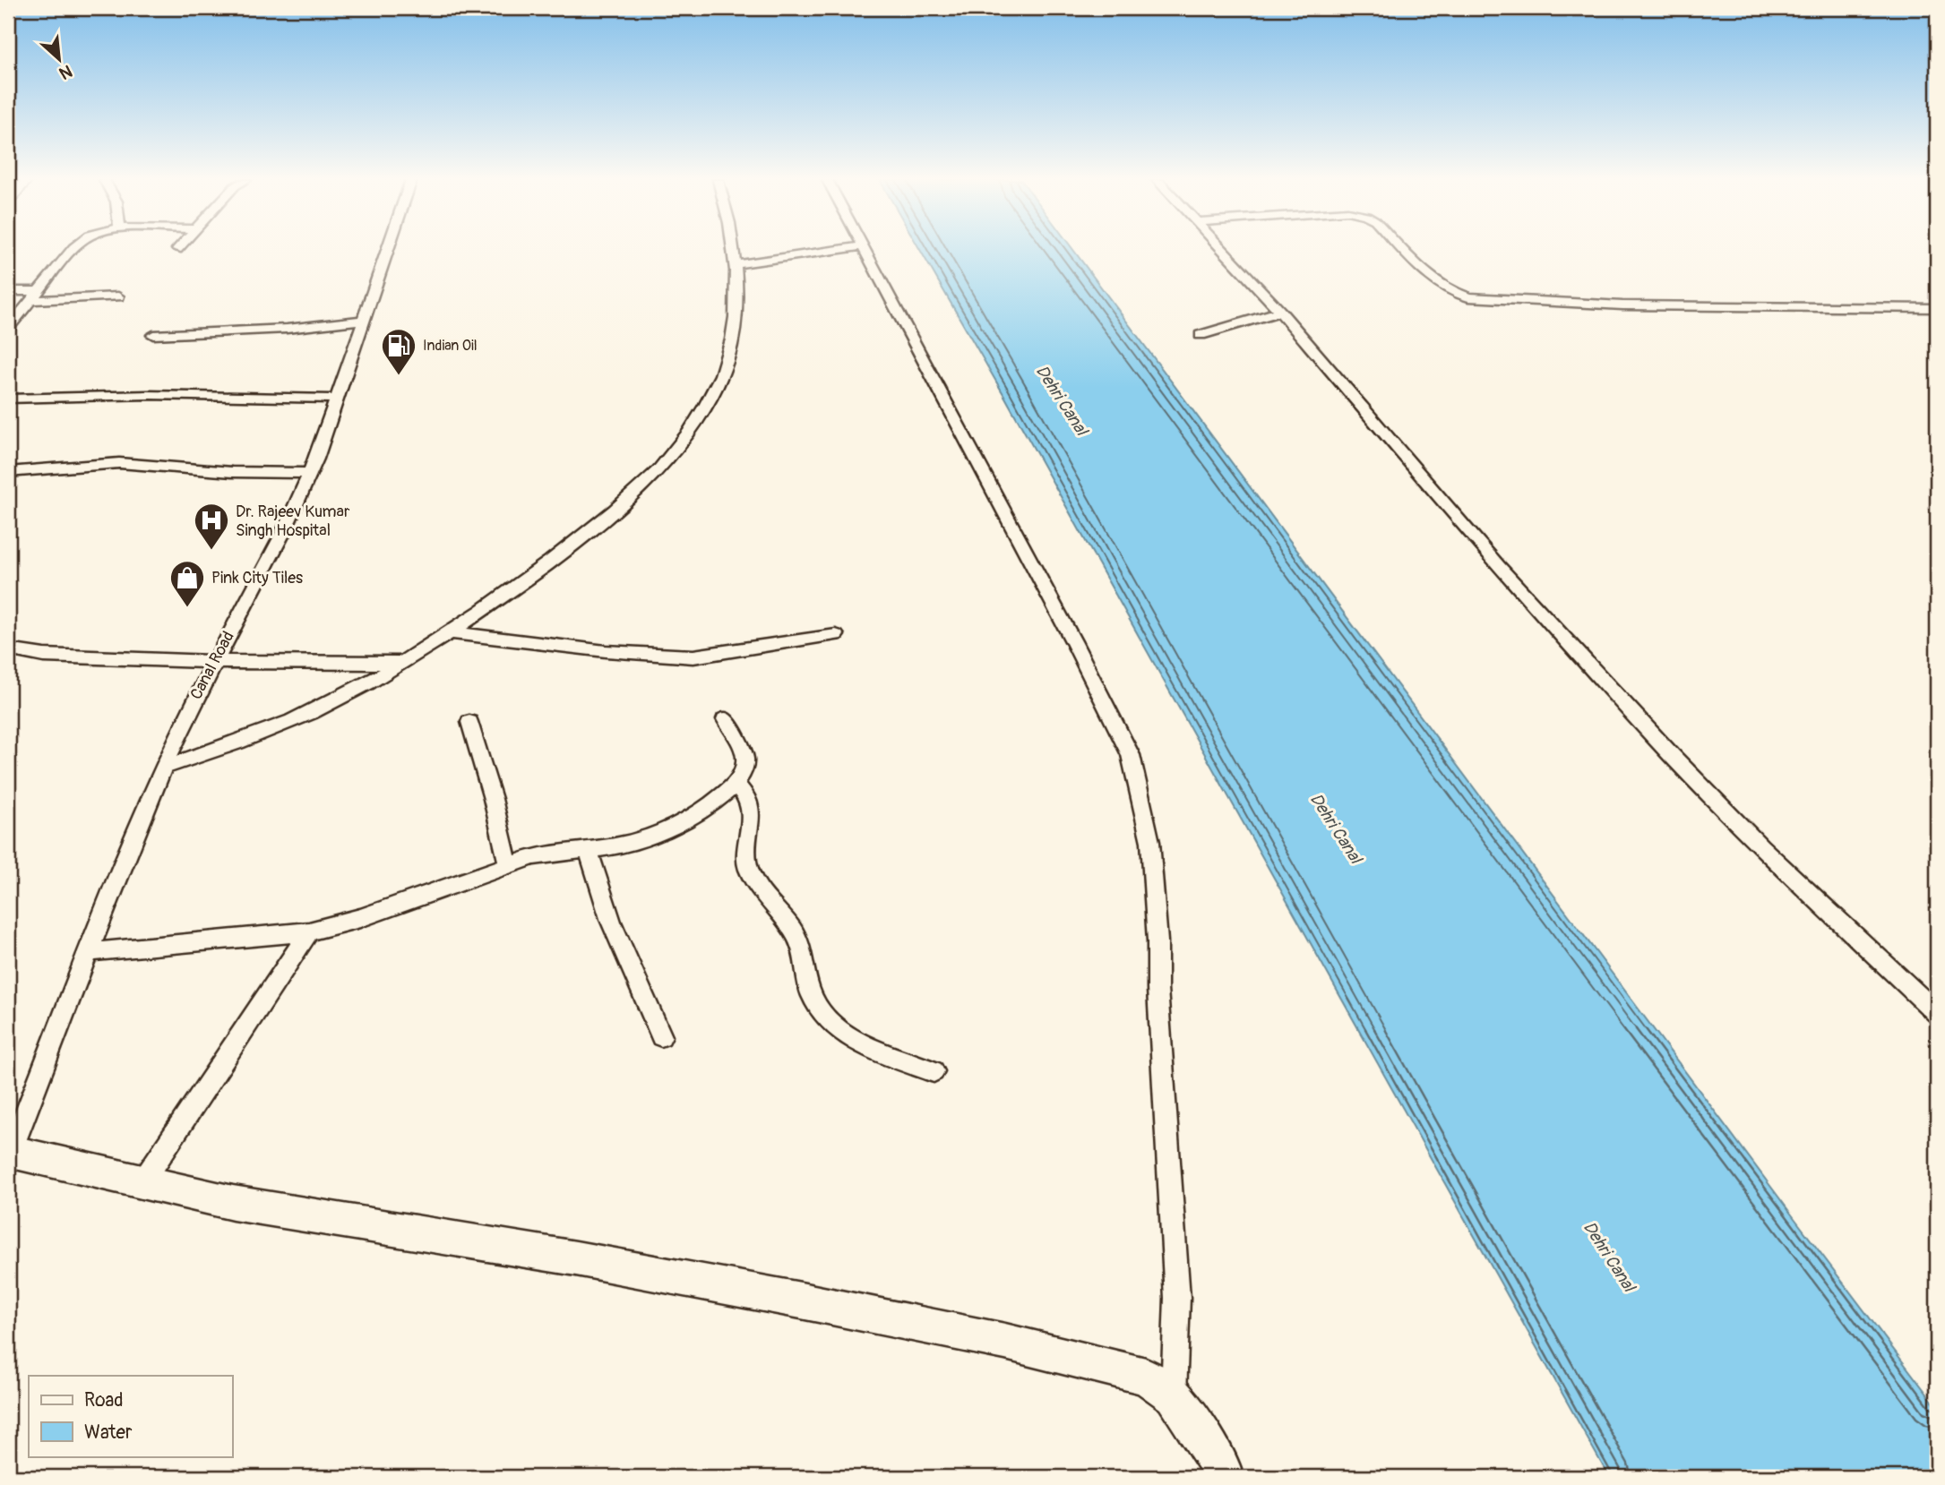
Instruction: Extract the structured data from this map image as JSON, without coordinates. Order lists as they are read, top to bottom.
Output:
{
  "streets": {
    "street": ["Canal Road"]
  },
  "water": ["Dehri Canal"],
  "places": {
    "fuel station": ["Indian Oil"],
    "hospital": ["Dr. Rajeev Kumar Singh Hospital"],
    "shop": ["Pink City Tiles"]
  },
  "legend": ["Road", "Water"],
  "north": "bottom right"
}
